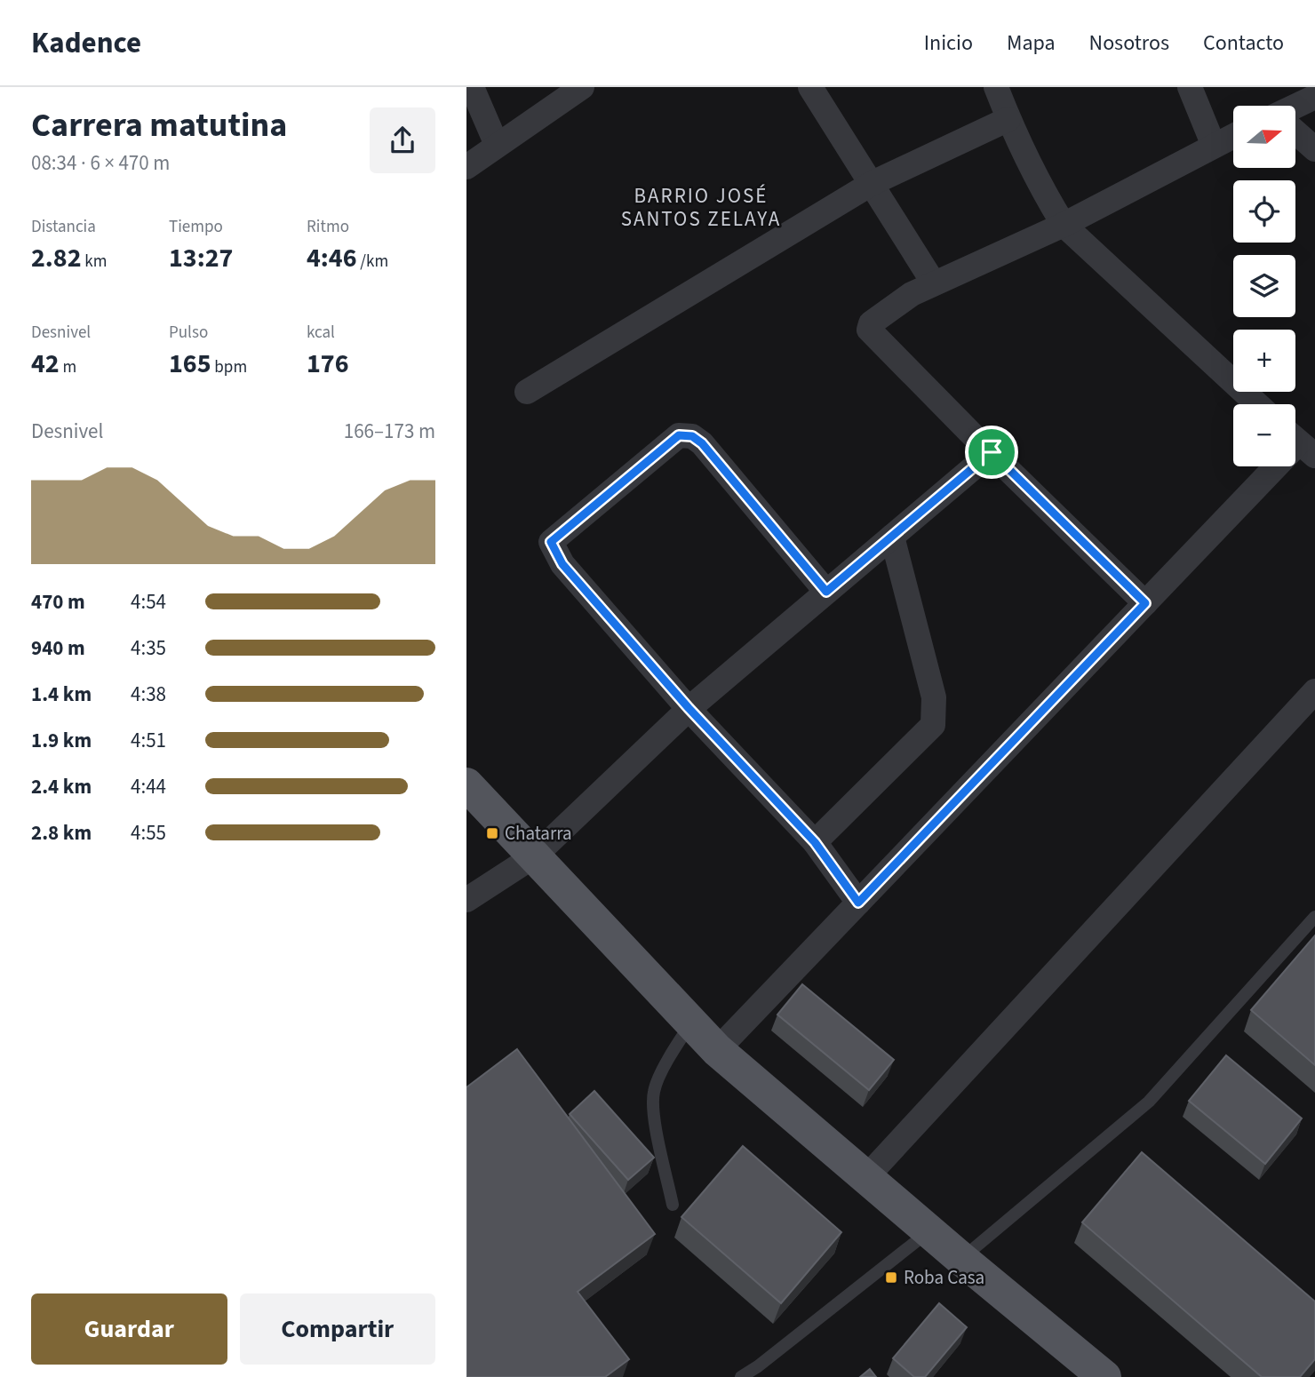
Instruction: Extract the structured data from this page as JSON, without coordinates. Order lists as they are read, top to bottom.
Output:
{
  "districts": ["BARRIO JOSÉ SANTOS ZELAYA"],
  "places": {
    "transit": ["Chatarra", "Roba Casa"]
  },
  "north": "right",
  "page": {
    "header": "Kadence",
    "nav": [
      "Inicio",
      "Mapa",
      "Nosotros",
      "Contacto"
    ],
    "heading": ["Carrera matutina", "08:34 · 6 × 470 m"],
    "map_buttons": ["+", "−"],
    "stats": [
      ["Distancia", "2.82 km"],
      ["Tiempo", "13:27"],
      ["Ritmo", "4:46 /km"],
      ["Desnivel", "42 m"],
      ["Pulso", "165 bpm"],
      ["kcal", "176"]
    ],
    "chart": ["Desnivel", "166–173 m"],
    "list": [
      {
        "name": "470 m",
        "note": "4:54"
      },
      {
        "name": "940 m",
        "note": "4:35"
      },
      {
        "name": "1.4 km",
        "note": "4:38"
      },
      {
        "name": "1.9 km",
        "note": "4:51"
      },
      {
        "name": "2.4 km",
        "note": "4:44"
      },
      {
        "name": "2.8 km",
        "note": "4:55"
      }
    ],
    "buttons": ["Guardar", "Compartir"]
  }
}
